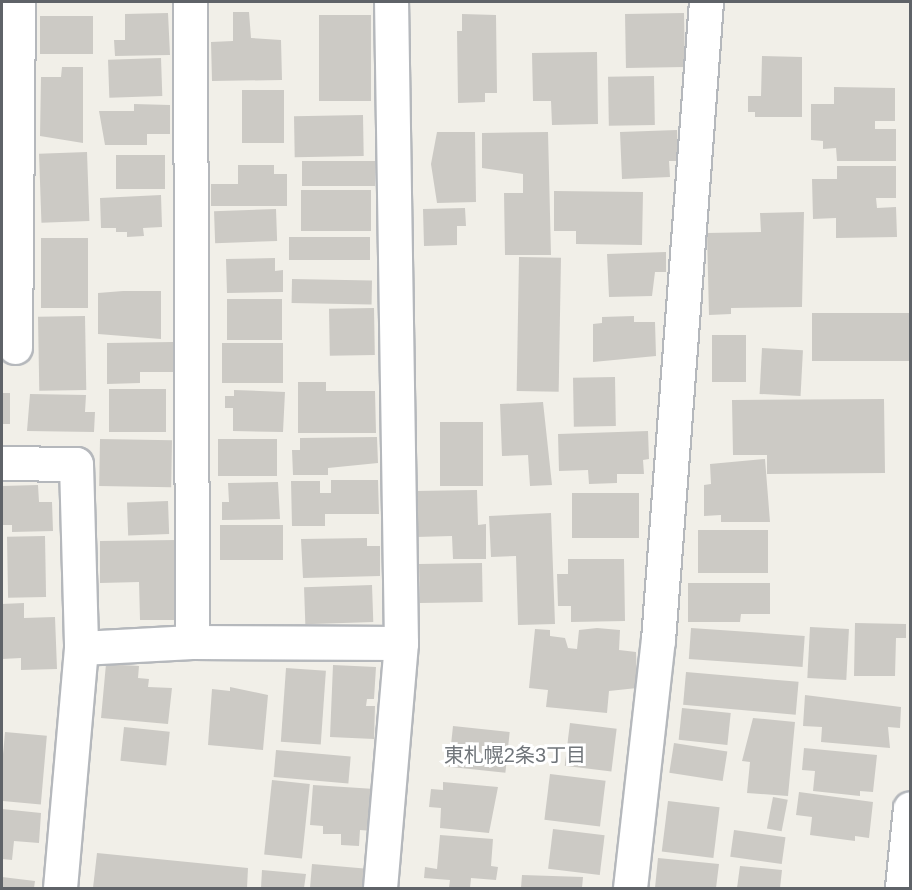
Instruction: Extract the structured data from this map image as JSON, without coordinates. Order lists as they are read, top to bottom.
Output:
{
  "districts": ["東札幌2条3丁目"]
}
